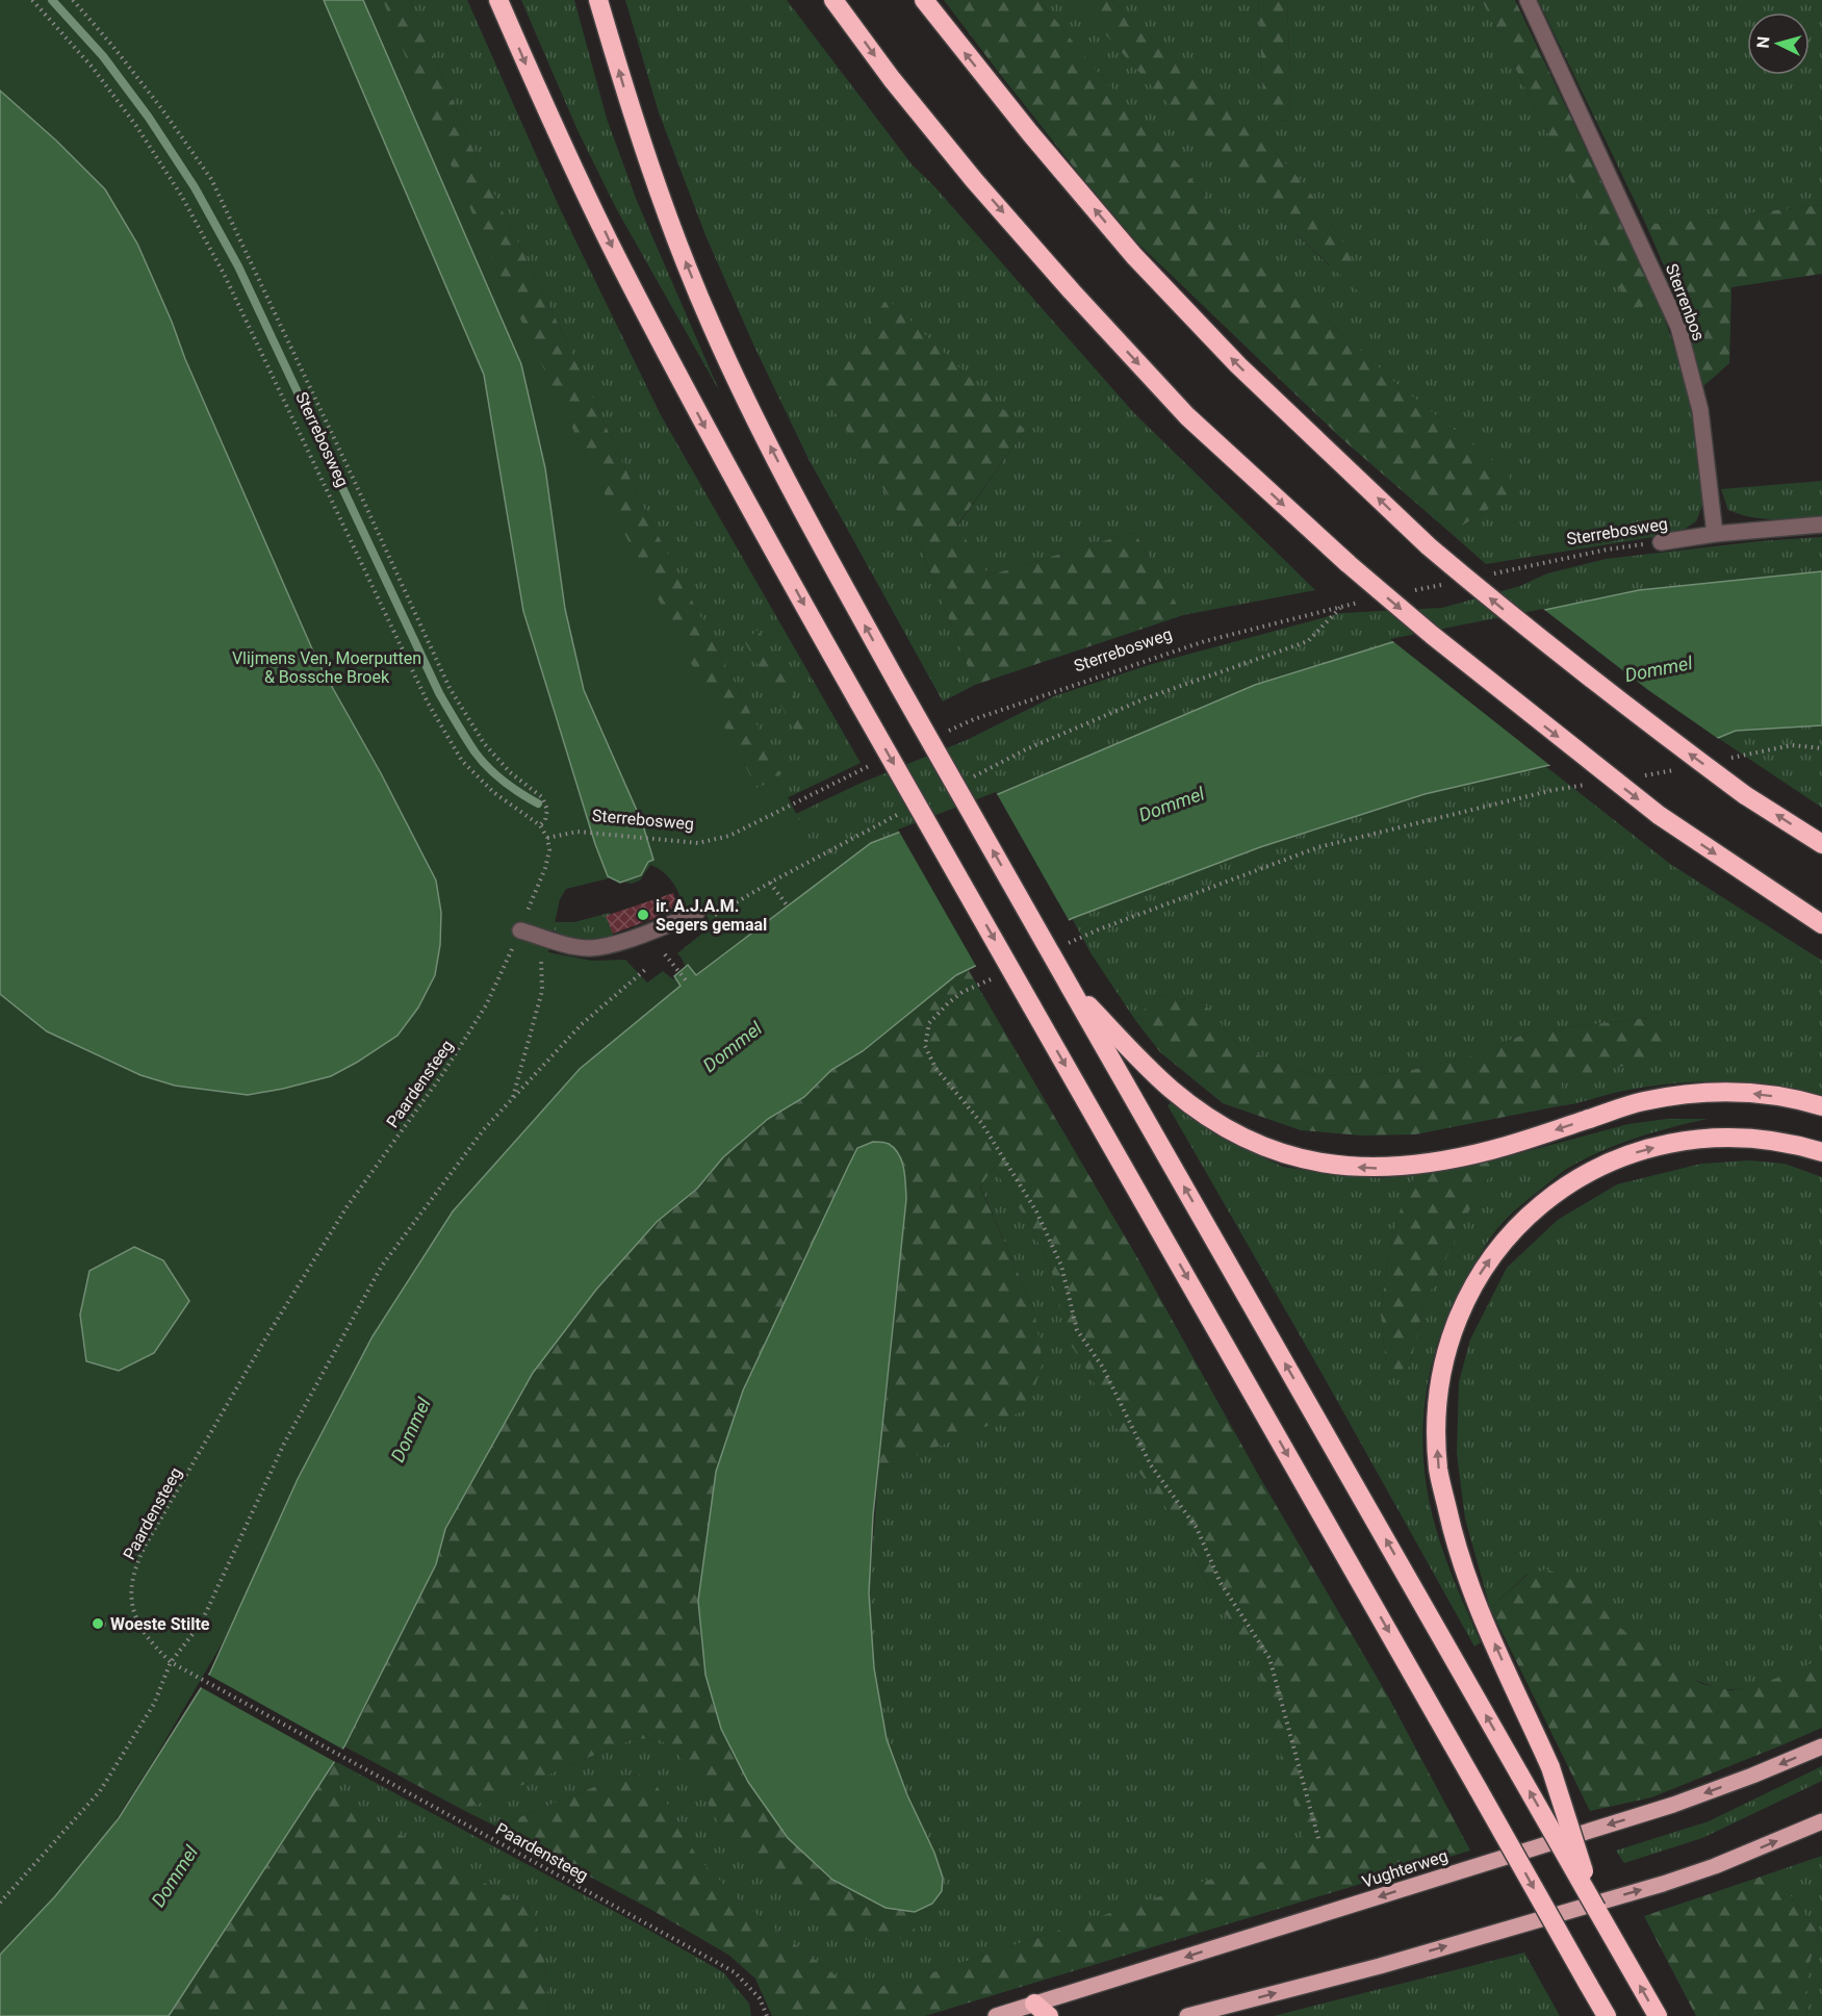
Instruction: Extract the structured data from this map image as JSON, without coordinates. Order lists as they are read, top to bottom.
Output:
{
  "streets": {
    "main road": ["Vughterweg"],
    "street": ["Sterrenbos", "Sterrebosweg"],
    "path": ["Paardensteeg"]
  },
  "crossings": [
    ["Sterrenbos", "Sterrebosweg"],
    ["Sterrebosweg", "Paardensteeg"]
  ],
  "water": ["Dommel"],
  "parks": ["Vlijmens Ven, Moerputten & Bossche Broek"],
  "places": ["ir. A.J.A.M. Segers gemaal", "Woeste Stilte"],
  "north": "left"
}
